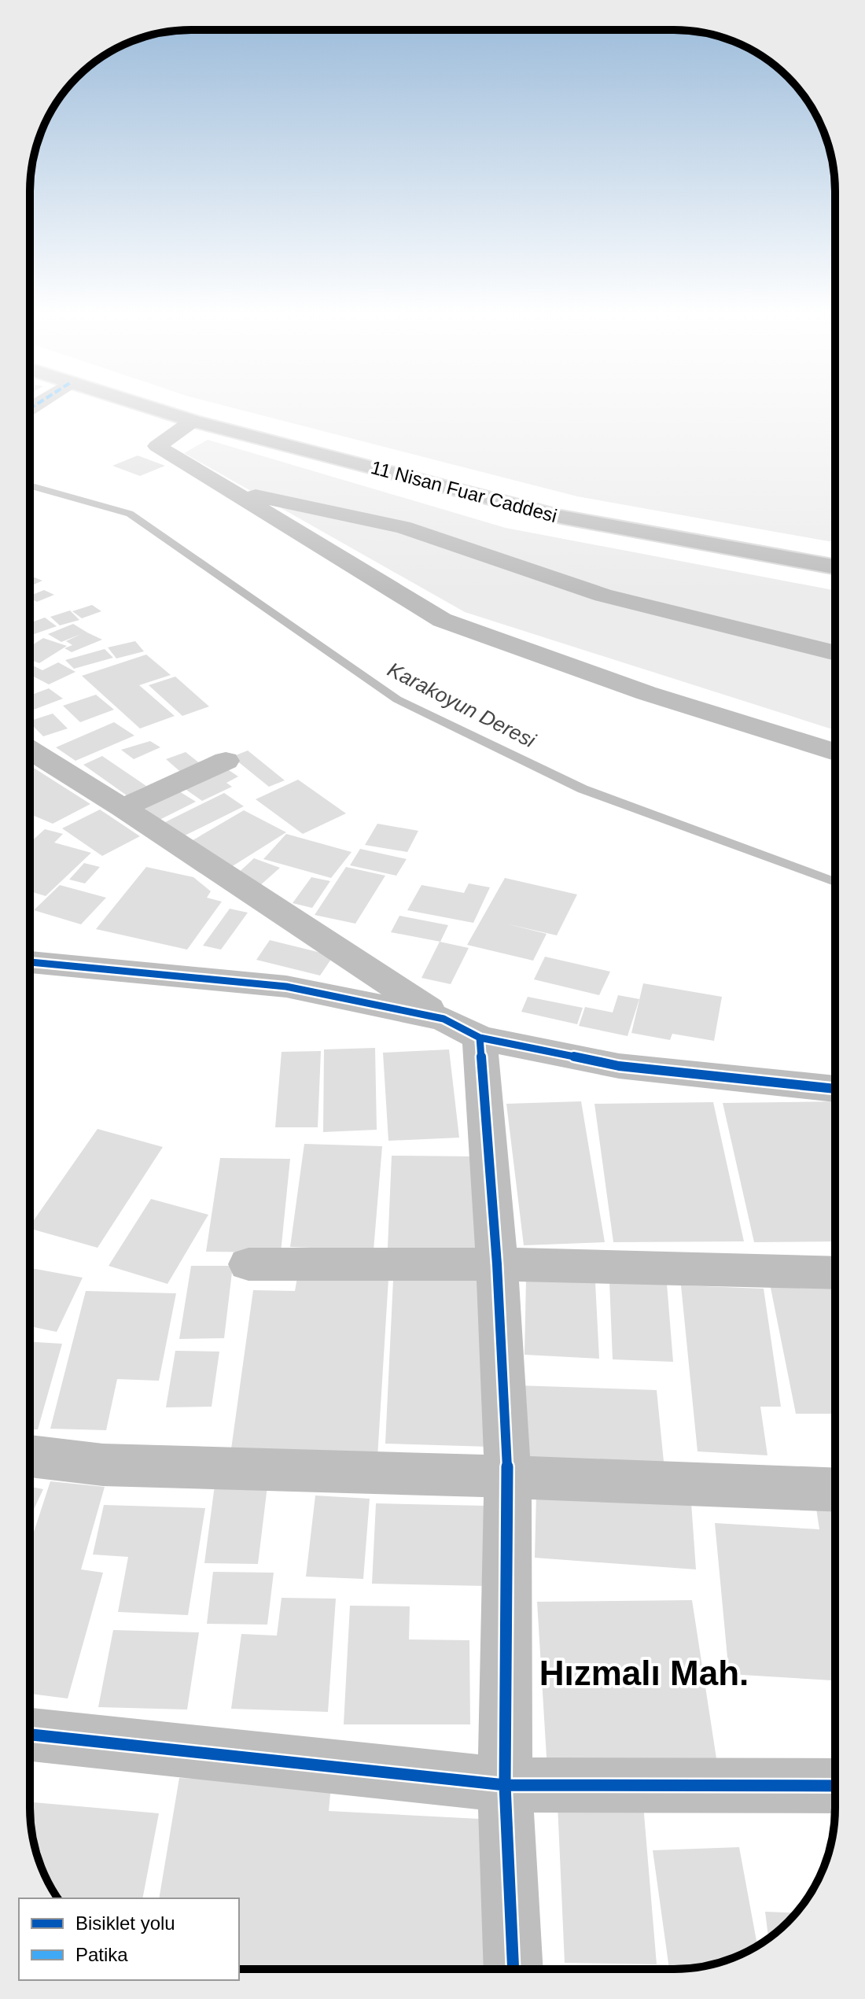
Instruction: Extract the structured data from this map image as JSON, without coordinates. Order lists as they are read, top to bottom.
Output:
{
  "streets": {
    "street": ["11 Nisan Fuar Caddesi"]
  },
  "districts": ["Hızmalı Mah."],
  "water": ["Karakoyun Deresi"],
  "legend": ["Bisiklet yolu", "Patika"]
}
